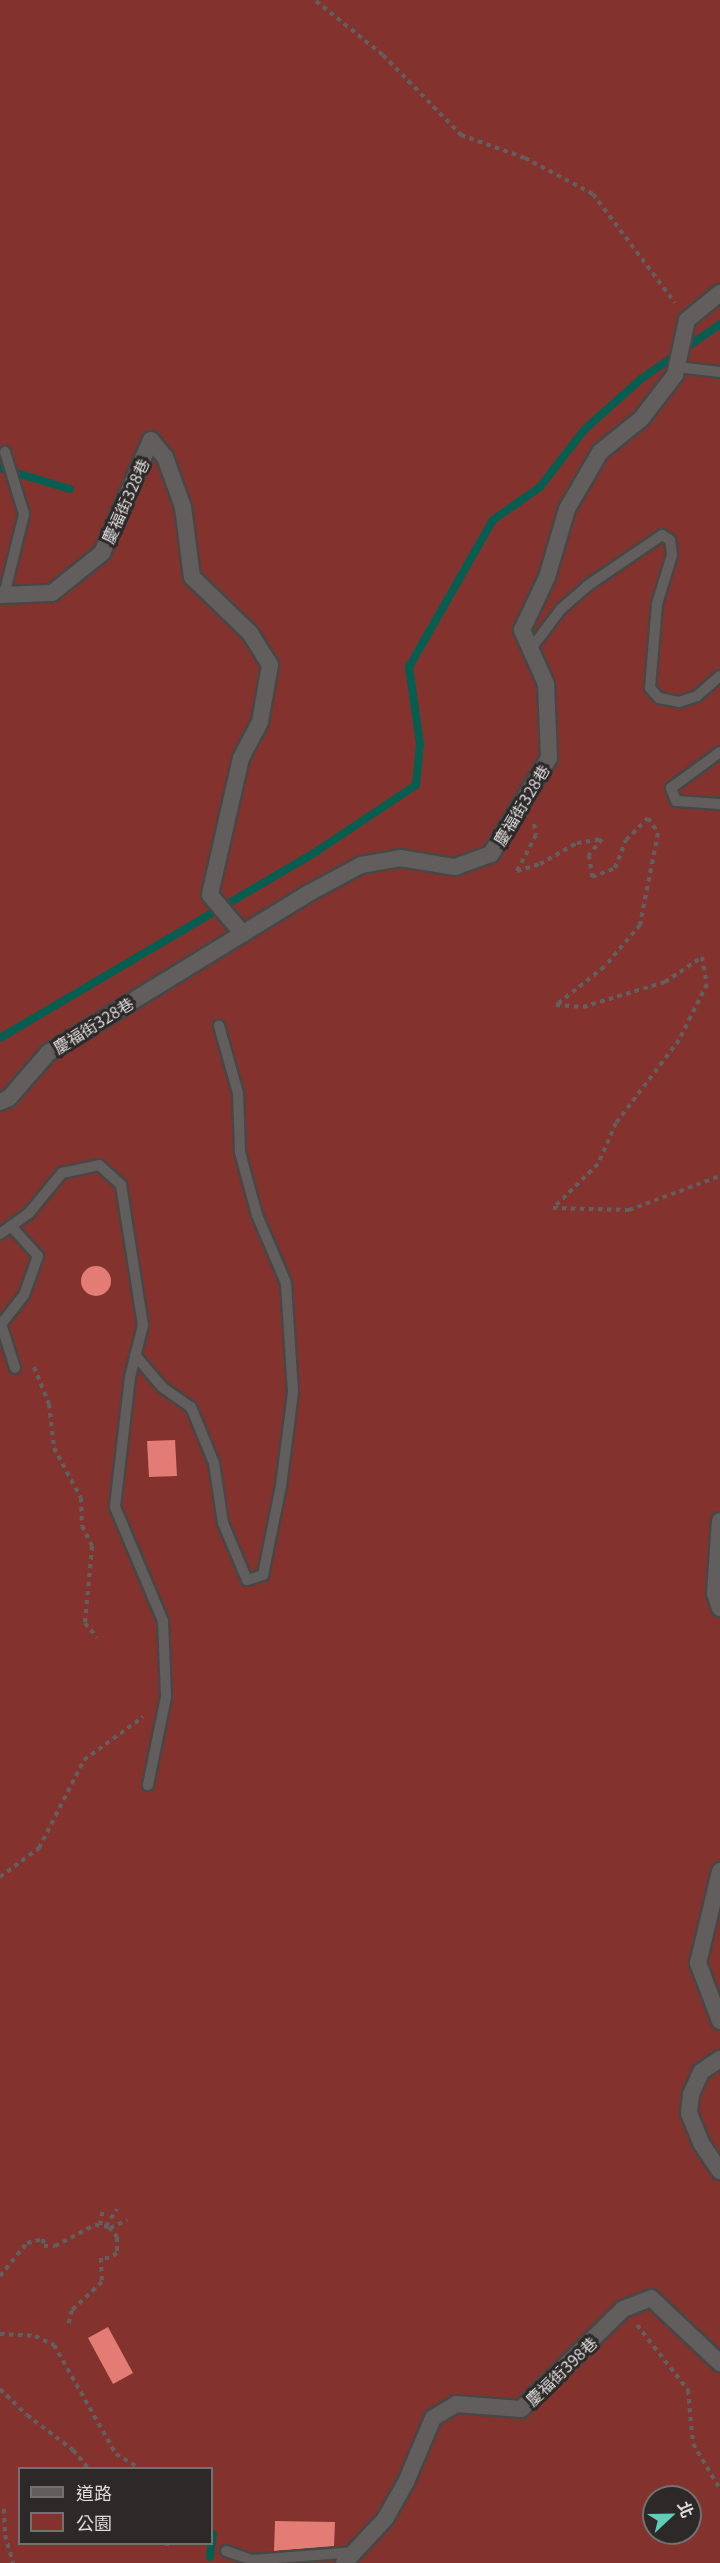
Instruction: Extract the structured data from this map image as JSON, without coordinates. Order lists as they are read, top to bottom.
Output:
{
  "streets": {
    "street": ["慶福街328巷", "慶福街398巷"]
  },
  "legend": ["道路", "公園"],
  "north": "right"
}
